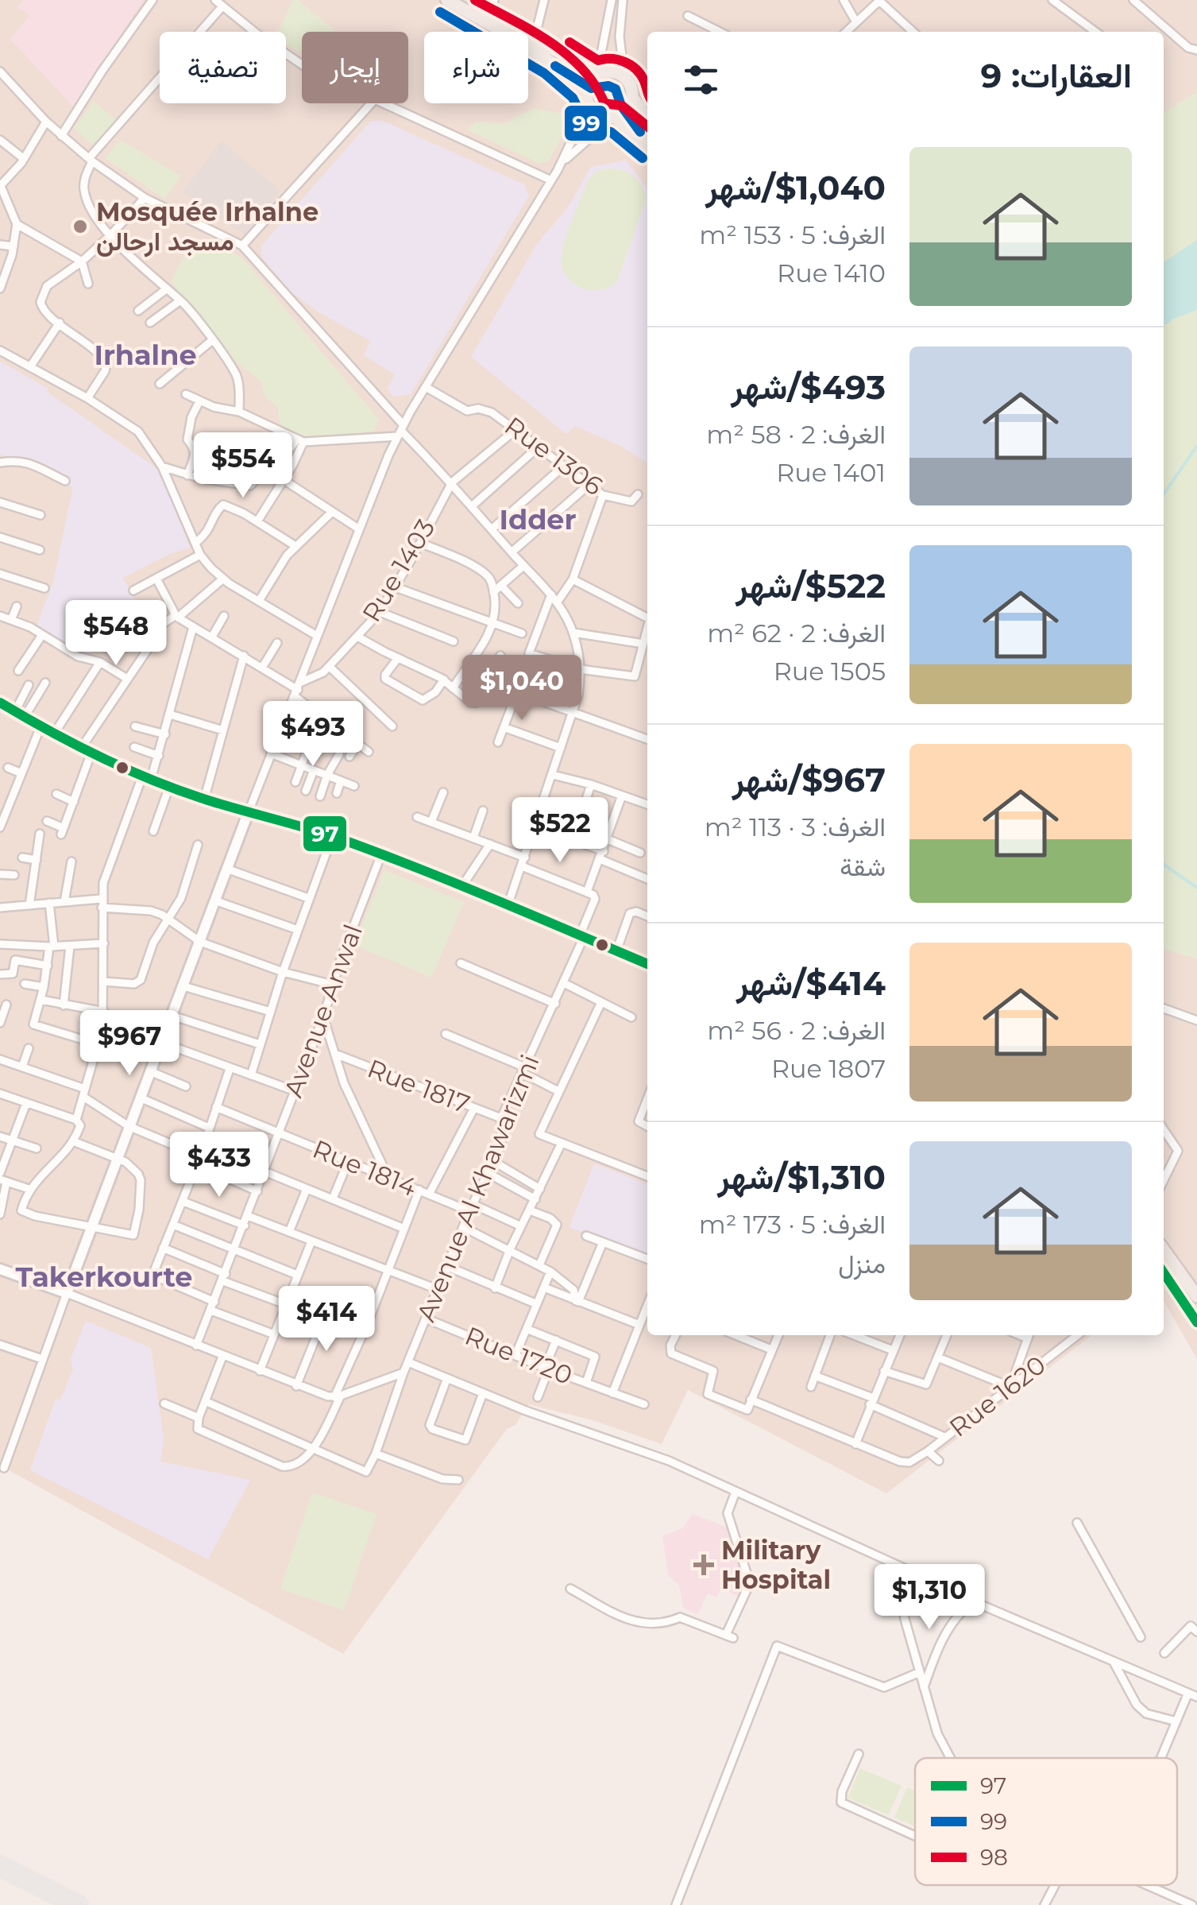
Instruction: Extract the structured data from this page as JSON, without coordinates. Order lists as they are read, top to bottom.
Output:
{
  "streets": {
    "street": [
      "Rue 1306",
      "Rue 1403",
      "Avenue Anwal",
      "Rue 1817",
      "Rue 1814",
      "Avenue Al Khawarizmi",
      "Rue 1720",
      "Rue 1620"
    ]
  },
  "crossings": [
    ["Avenue Anwal", "Rue 1814"],
    ["Rue 1817", "Avenue Al Khawarizmi"],
    ["Rue 1814", "Avenue Al Khawarizmi"],
    ["Avenue Al Khawarizmi", "Rue 1720"]
  ],
  "districts": ["Irhalne", "Idder", "Takerkourte"],
  "places": {
    "other": ["Mosquée Irhalne مسجد ارحالن"],
    "health": ["Military Hospital"]
  },
  "lines": ["transit line 98", "transit line 99", "transit line 97"],
  "legend": ["97", "99", "98"],
  "page": {
    "chip": ["شراء", "إيجار", "تصفية"],
    "heading": "العقارات: 9",
    "list": [
      {
        "name": "$1,040/شهر",
        "note": "الغرف: 5 · 153 m² · Rue 1410"
      },
      {
        "name": "$493/شهر",
        "note": "الغرف: 2 · 58 m² · Rue 1401"
      },
      {
        "name": "$522/شهر",
        "note": "الغرف: 2 · 62 m² · Rue 1505"
      },
      {
        "name": "$967/شهر",
        "note": "الغرف: 3 · 113 m² · شقة"
      },
      {
        "name": "$414/شهر",
        "note": "الغرف: 2 · 56 m² · Rue 1807"
      },
      {
        "name": "$1,310/شهر",
        "note": "الغرف: 5 · 173 m² · منزل"
      }
    ],
    "price": [
      "$554",
      "$548",
      "$1,040",
      "$493",
      "$522",
      "$967",
      "$433",
      "$414",
      "$1,310"
    ]
  }
}
